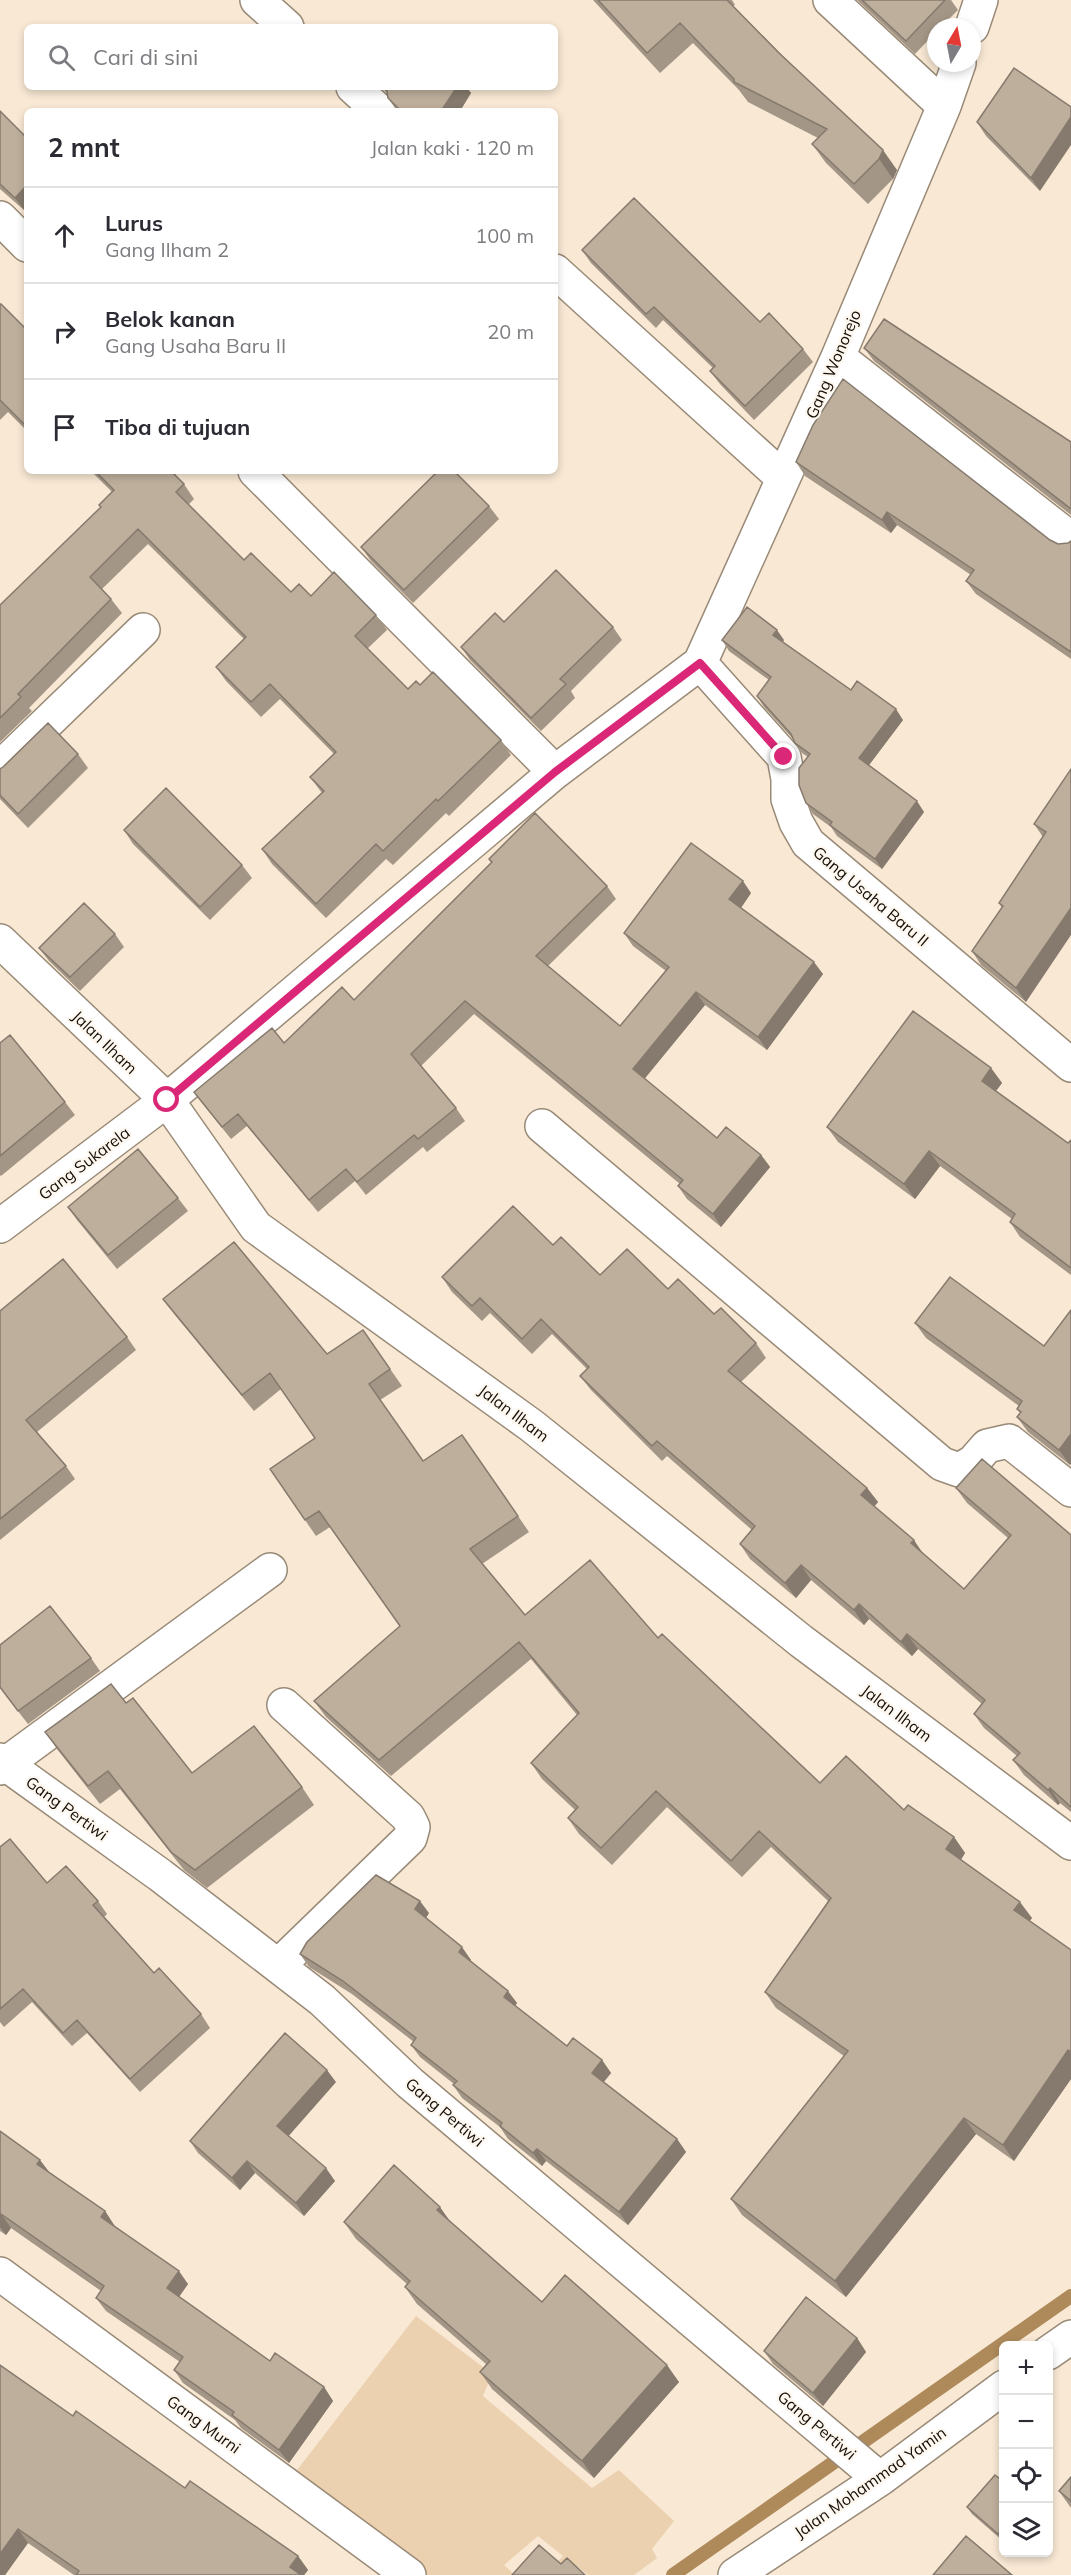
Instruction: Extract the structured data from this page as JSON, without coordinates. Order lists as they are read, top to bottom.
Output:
{
  "streets": {
    "street": [
      "Gang Wonorejo",
      "Gang Usaha Baru II",
      "Jalan Ilham",
      "Gang Sukarela",
      "Gang Pertiwi",
      "Gang Murni",
      "Jalan Mohammad Yamin"
    ]
  },
  "crossings": [
    ["Gang Wonorejo", "Gang Usaha Baru II"],
    ["Gang Wonorejo", "Gang Sukarela"],
    ["Gang Usaha Baru II", "Gang Sukarela"],
    ["Jalan Ilham", "Gang Sukarela"],
    ["Gang Pertiwi", "Jalan Mohammad Yamin"]
  ],
  "north": "top",
  "page": {
    "search": "Cari di sini",
    "heading": ["2 mnt", "Jalan kaki · 120 m"],
    "list": [
      ["Lurus", "Gang Ilham 2", "100 m"],
      ["Belok kanan", "Gang Usaha Baru II", "20 m"],
      "Tiba di tujuan"
    ],
    "map_buttons": ["+", "−"]
  }
}
